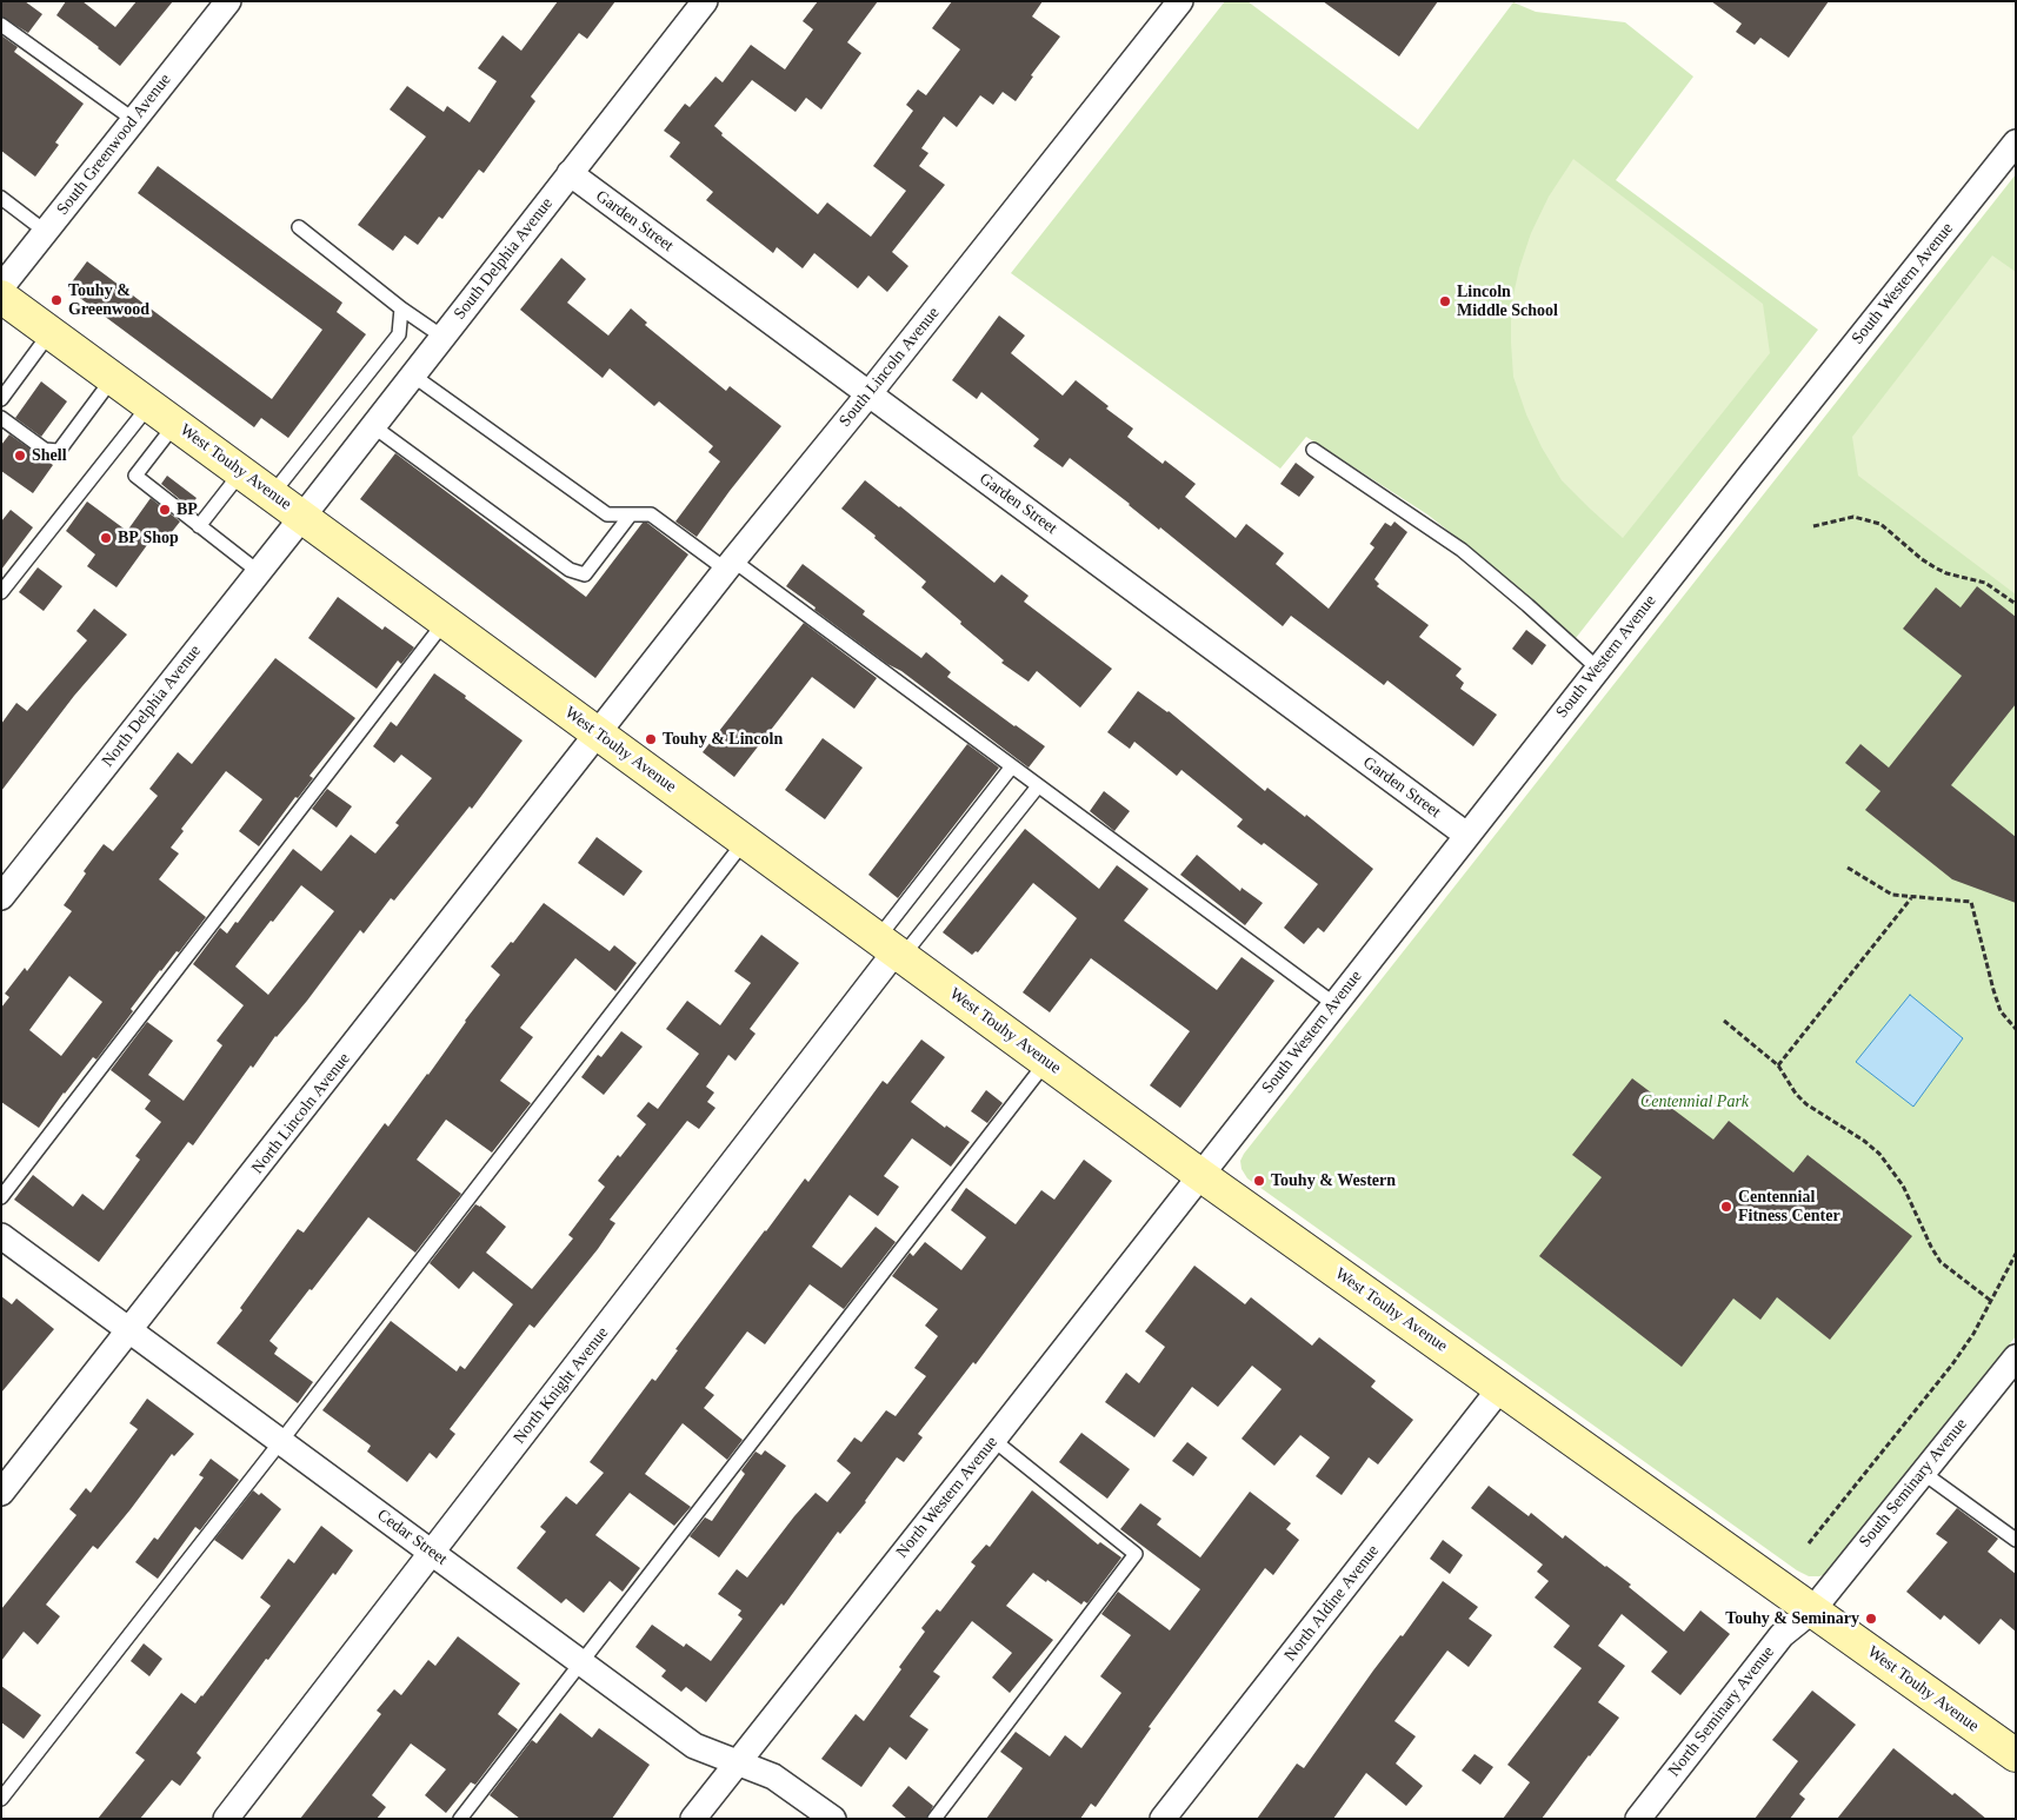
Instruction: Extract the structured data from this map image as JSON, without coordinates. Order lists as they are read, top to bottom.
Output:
{
  "streets": {
    "main road": ["West Touhy Avenue"],
    "street": [
      "South Greenwood Avenue",
      "Garden Street",
      "South Delphia Avenue",
      "South Western Avenue",
      "South Lincoln Avenue",
      "North Delphia Avenue",
      "North Lincoln Avenue",
      "North Knight Avenue",
      "South Seminary Avenue",
      "North Western Avenue",
      "Cedar Street",
      "North Aldine Avenue",
      "North Seminary Avenue"
    ]
  },
  "crossings": [
    ["Garden Street", "South Delphia Avenue"],
    ["Garden Street", "South Western Avenue"],
    ["Garden Street", "South Lincoln Avenue"],
    ["South Delphia Avenue", "West Touhy Avenue"],
    ["South Delphia Avenue", "North Delphia Avenue"],
    ["South Western Avenue", "West Touhy Avenue"],
    ["South Western Avenue", "North Western Avenue"],
    ["South Lincoln Avenue", "West Touhy Avenue"],
    ["South Lincoln Avenue", "North Lincoln Avenue"],
    ["West Touhy Avenue", "North Delphia Avenue"],
    ["West Touhy Avenue", "North Lincoln Avenue"],
    ["West Touhy Avenue", "North Knight Avenue"],
    ["West Touhy Avenue", "South Seminary Avenue"],
    ["West Touhy Avenue", "North Western Avenue"],
    ["West Touhy Avenue", "North Aldine Avenue"],
    ["West Touhy Avenue", "North Seminary Avenue"],
    ["North Lincoln Avenue", "Cedar Street"],
    ["North Knight Avenue", "Cedar Street"],
    ["South Seminary Avenue", "North Seminary Avenue"],
    ["North Western Avenue", "Cedar Street"]
  ],
  "parks": ["Centennial Park"],
  "places": [
    "Touhy & Greenwood",
    "Lincoln Middle School",
    "Shell",
    "BP",
    "BP Shop",
    "Touhy & Lincoln",
    "Touhy & Western",
    "Centennial Fitness Center",
    "Touhy & Seminary"
  ]
}
